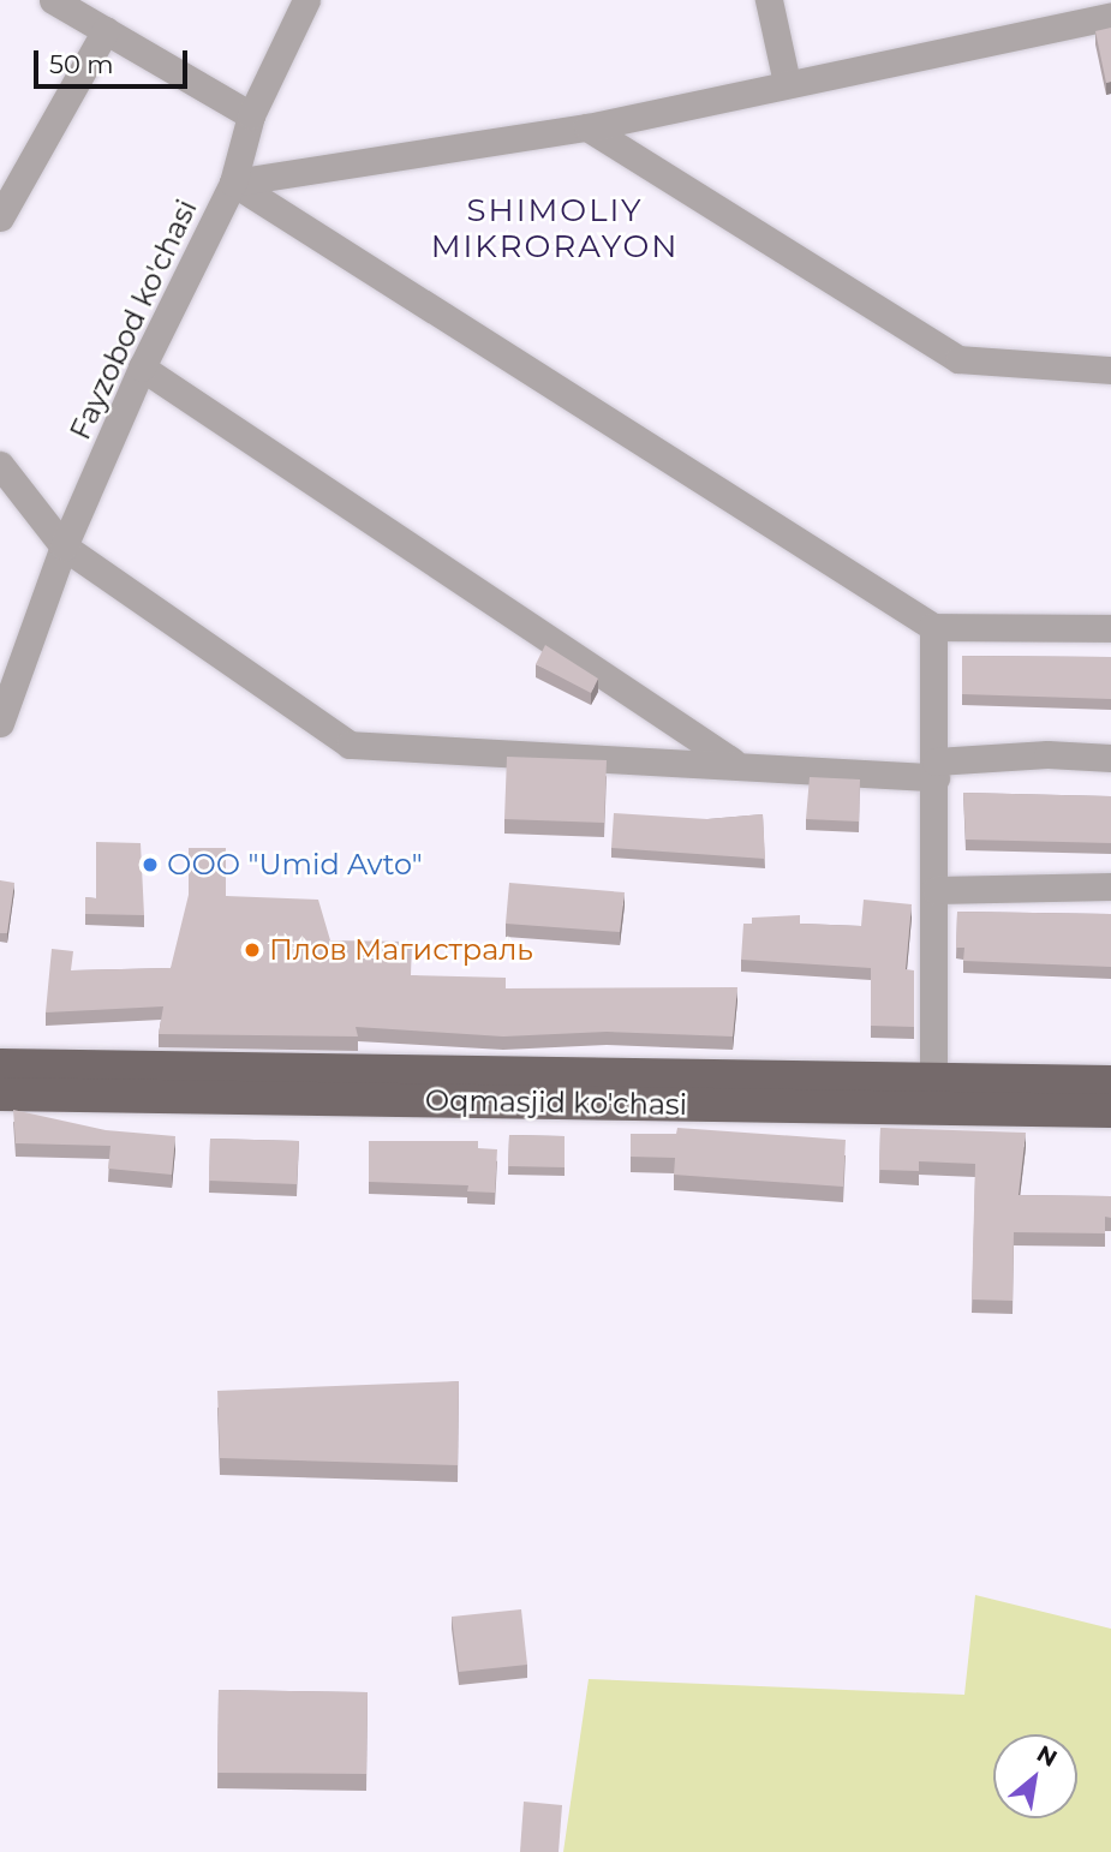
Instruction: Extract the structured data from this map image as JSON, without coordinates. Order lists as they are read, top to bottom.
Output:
{
  "streets": {
    "main road": ["Oqmasjid ko'chasi"],
    "street": ["Fayzobod ko'chasi"]
  },
  "districts": ["SHIMOLIY MIKRORAYON"],
  "places": ["ООО \"Umid Avto\"", "Плов Магистраль"],
  "scale_bar": "50 m",
  "north": "top right"
}
